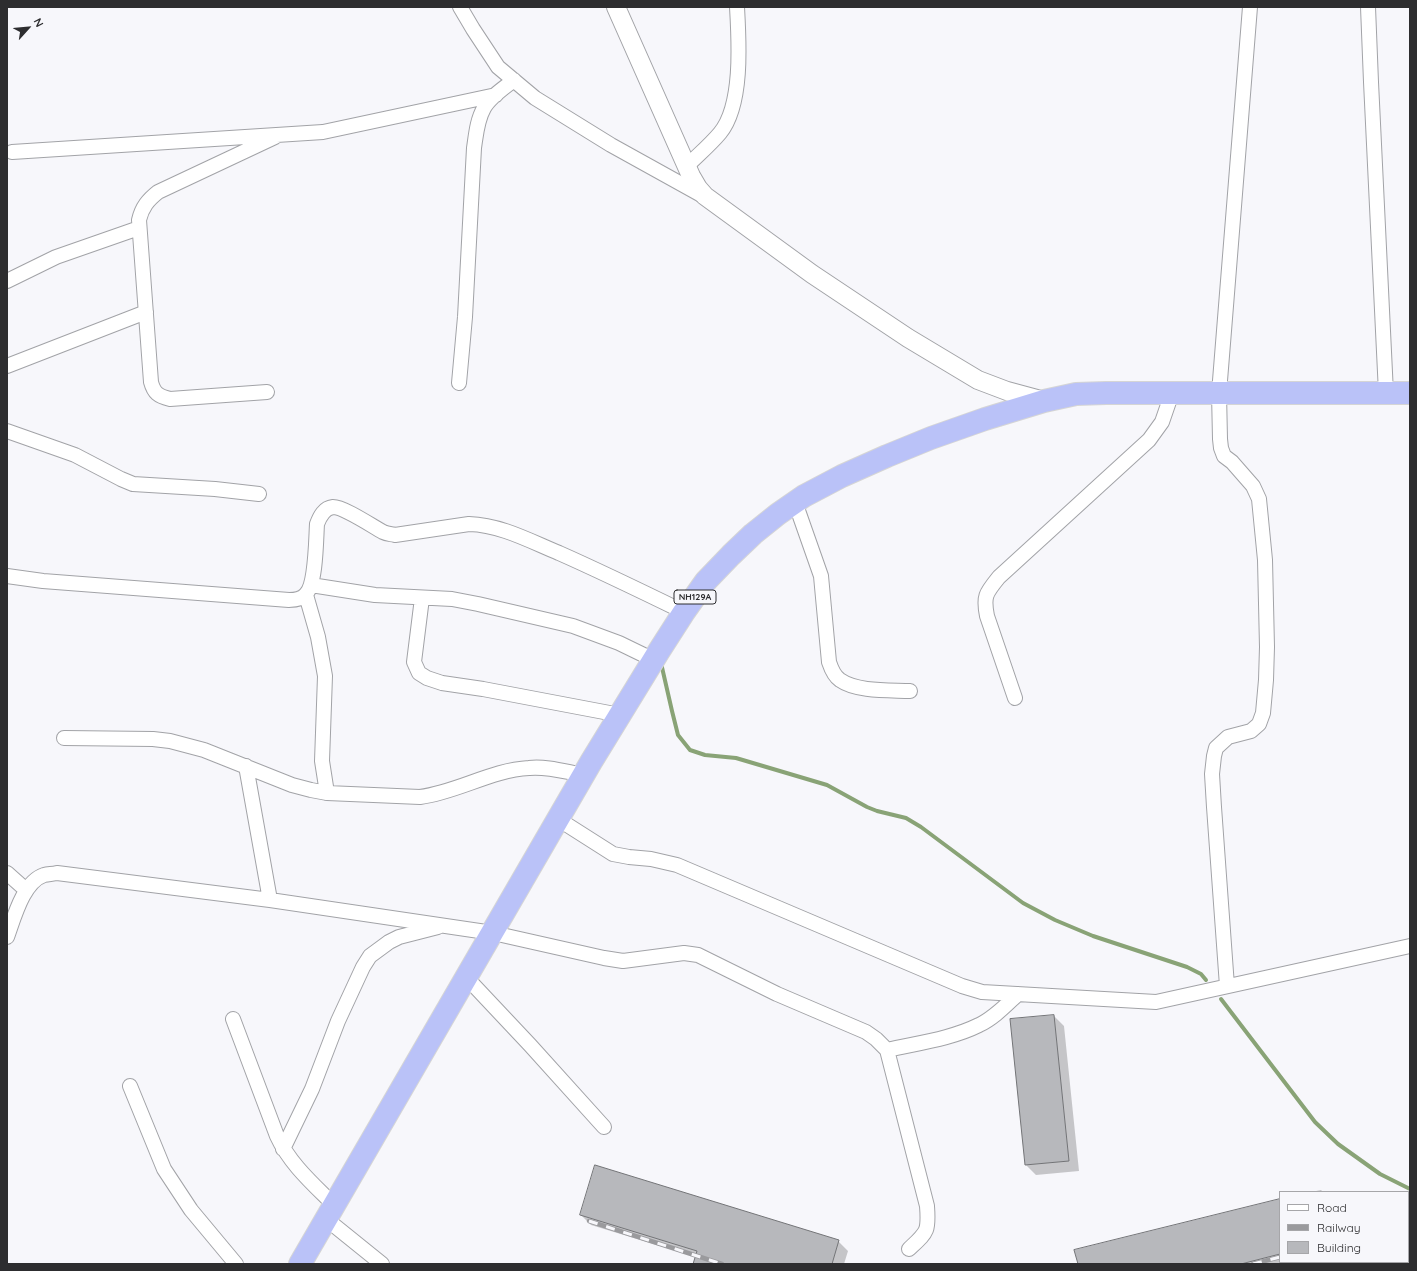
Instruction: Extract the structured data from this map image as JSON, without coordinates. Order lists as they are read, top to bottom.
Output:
{
  "streets": {
    "highway": ["NH129A"]
  },
  "legend": ["Road", "Railway", "Building"],
  "north": "top right"
}
